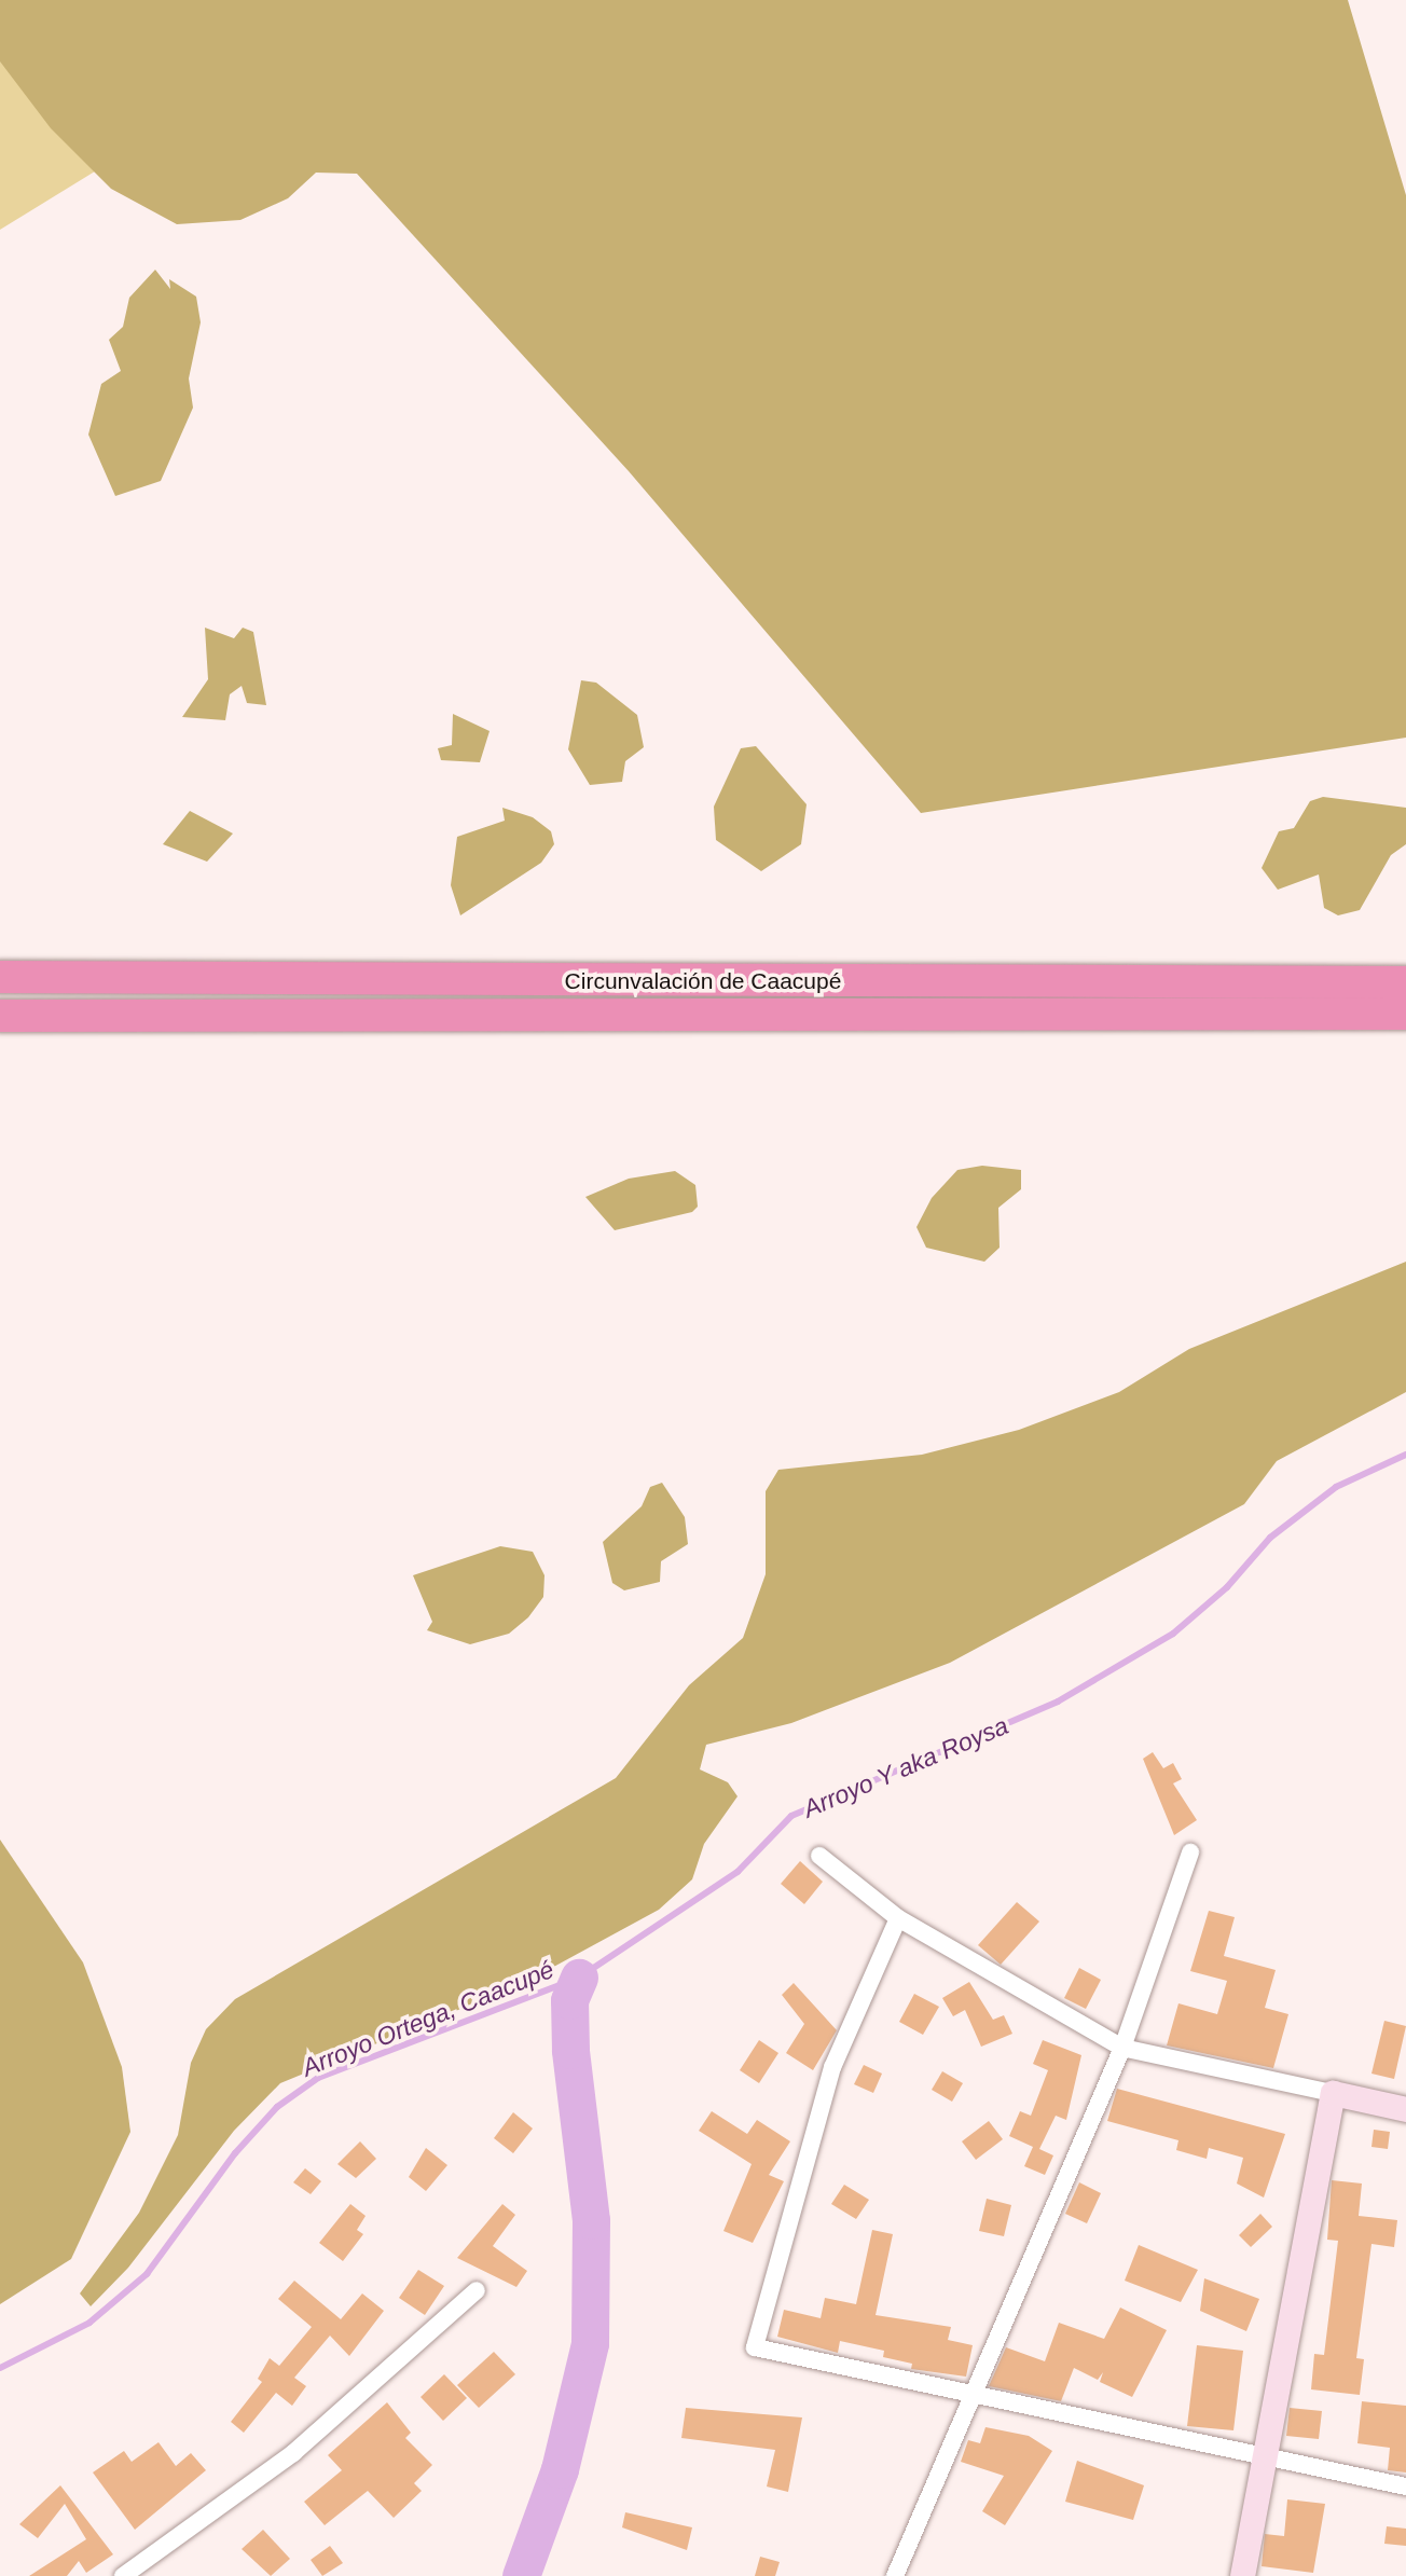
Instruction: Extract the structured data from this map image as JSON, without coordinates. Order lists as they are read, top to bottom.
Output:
{
  "streets": {
    "highway": ["Circunvalación de Caacupé"]
  },
  "water": ["Arroyo Y aka Roysa", "Arroyo Ortega, Caacupé"]
}
